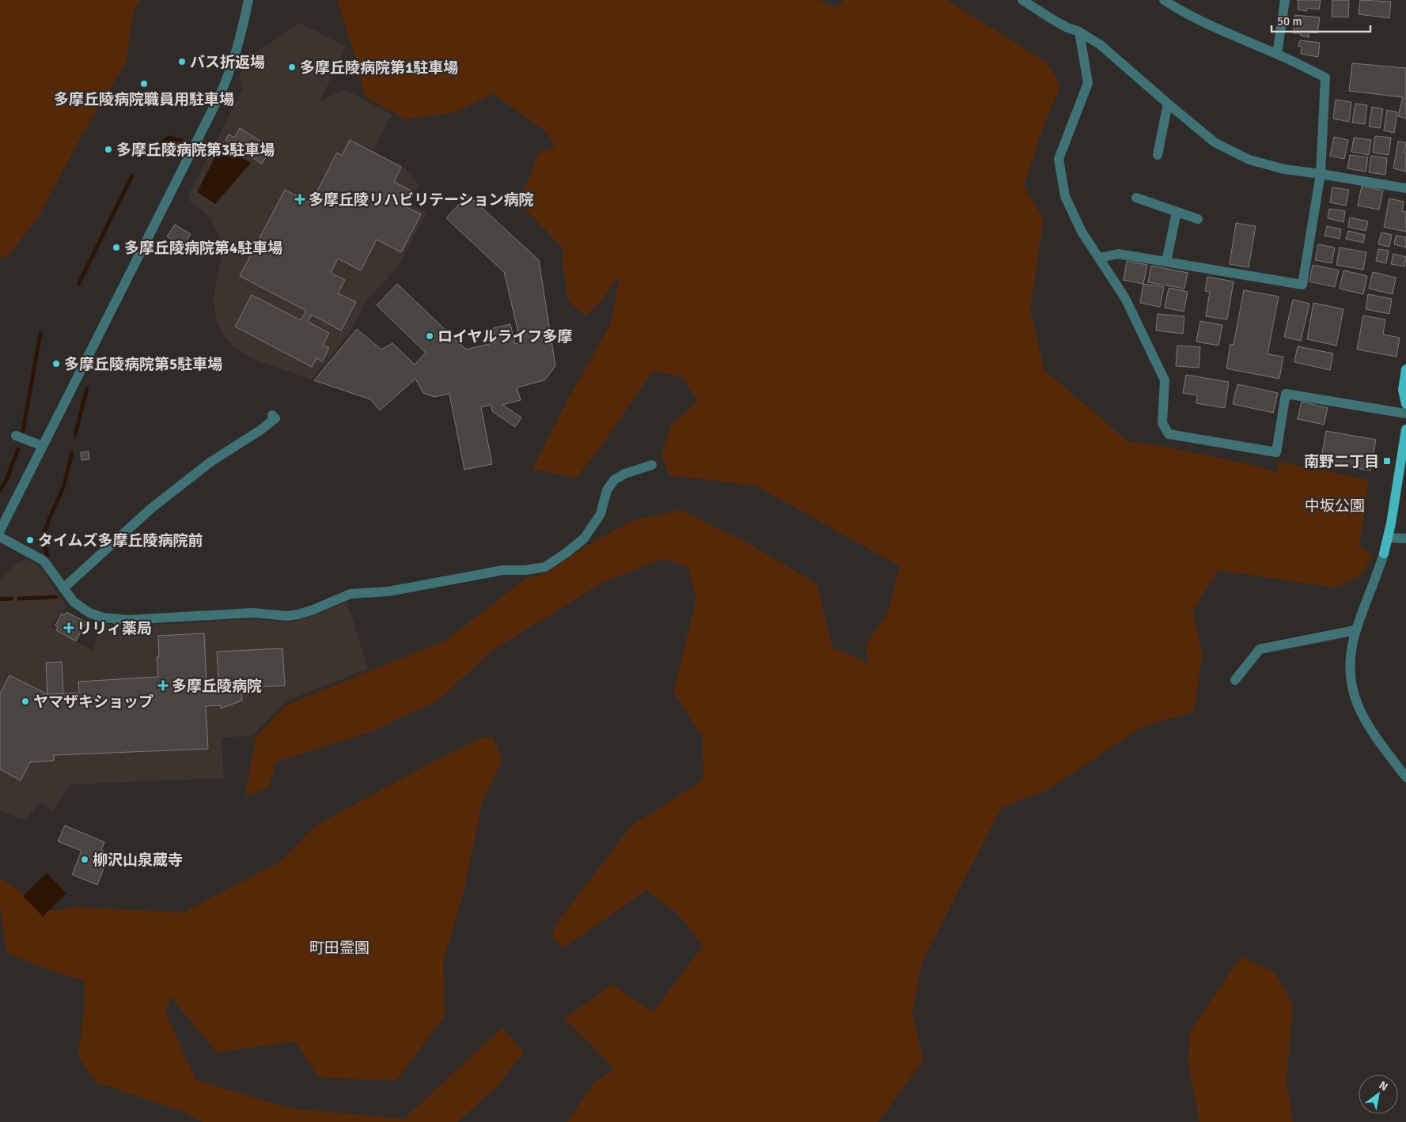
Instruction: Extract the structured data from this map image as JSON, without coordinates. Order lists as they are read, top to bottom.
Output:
{
  "parks": ["中坂公園", "町田霊園"],
  "places": {
    "other": [
      "バス折返場",
      "多摩丘陵病院第1駐車場",
      "多摩丘陵病院職員用駐車場",
      "多摩丘陵病院第3駐車場",
      "多摩丘陵病院第4駐車場",
      "ロイヤルライフ多摩",
      "多摩丘陵病院第5駐車場",
      "タイムズ多摩丘陵病院前",
      "ヤマザキショップ",
      "柳沢山泉蔵寺"
    ],
    "health": ["多摩丘陵リハビリテーション病院", "リリィ薬局", "多摩丘陵病院"],
    "transit": ["南野二丁目"]
  },
  "scale_bar": "50 m",
  "north": "top right"
}
